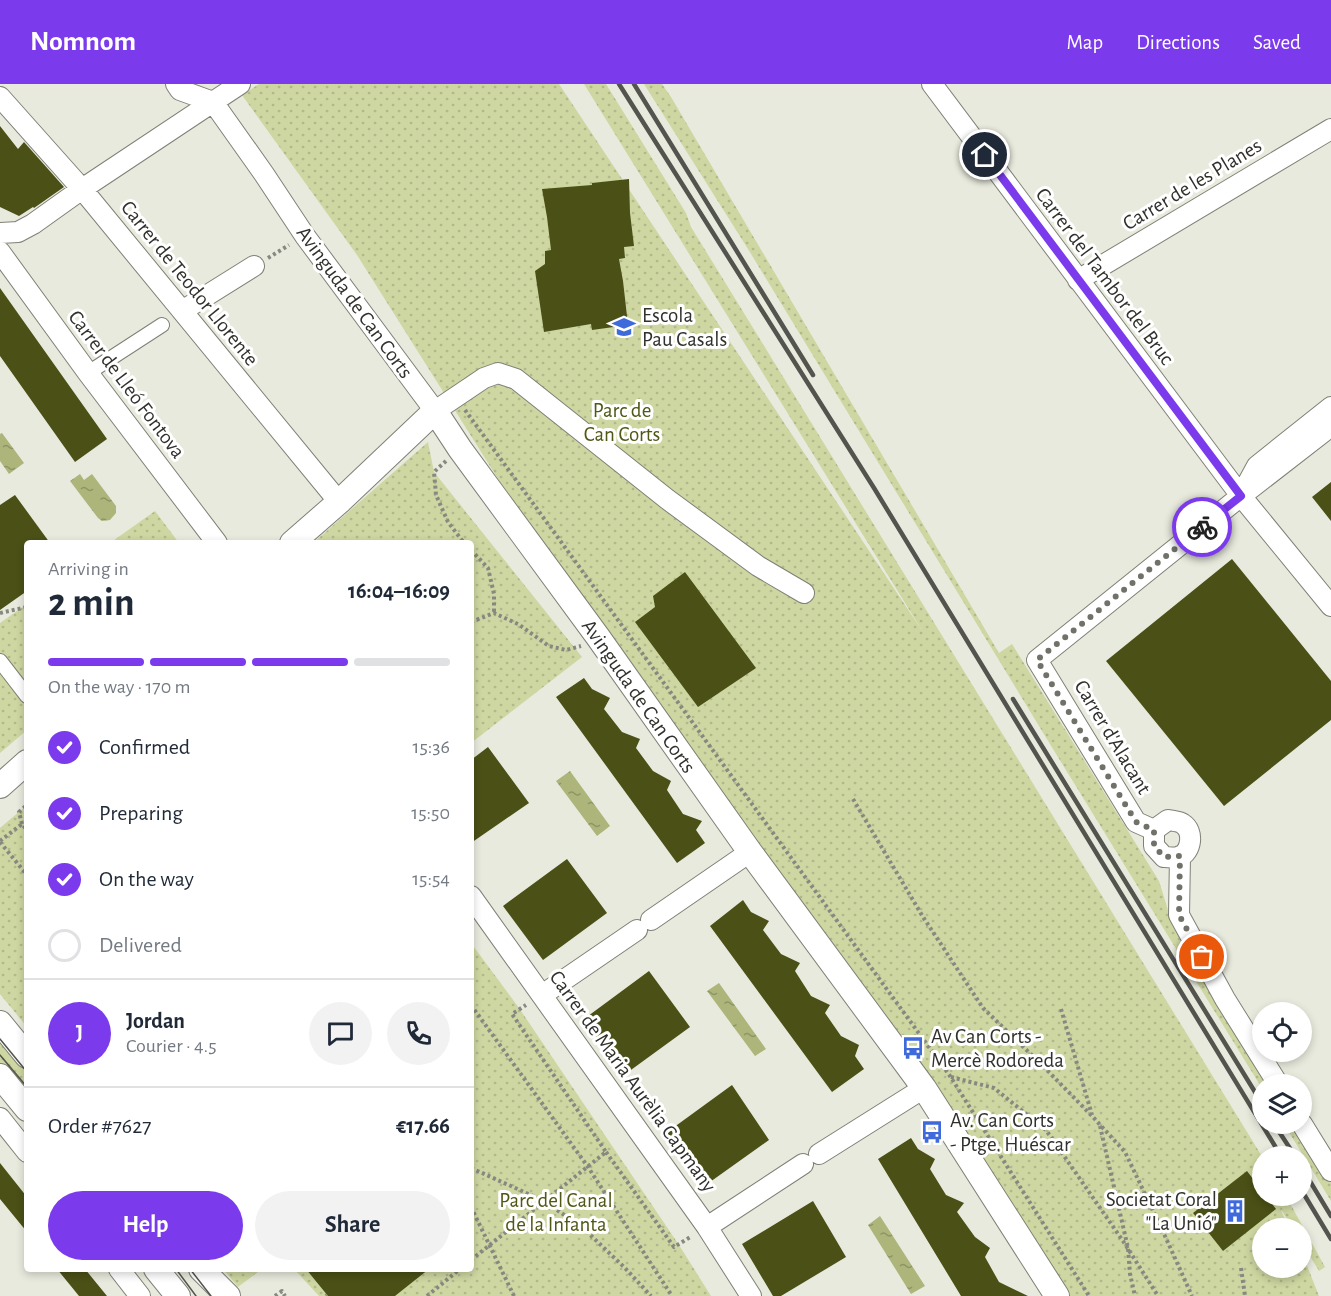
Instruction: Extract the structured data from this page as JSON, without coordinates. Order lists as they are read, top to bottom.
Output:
{
  "streets": {
    "street": [
      "Carrer de les Planes",
      "Carrer del Tambor del Bruc",
      "Carrer de Teodor Llorente",
      "Avinguda de Can Corts",
      "Carrer de Lleó Fontova",
      "Carrer d'Alacant",
      "Carrer de Maria Aurèlia Capmany"
    ]
  },
  "crossings": [
    ["Carrer de les Planes", "Carrer del Tambor del Bruc"],
    ["Carrer del Tambor del Bruc", "Carrer d'Alacant"]
  ],
  "parks": ["Parc de Can Corts", "Parc del Canal de la Infanta"],
  "places": {
    "school or university": ["Escola Pau Casals"],
    "bus stop": ["Av Can Corts - Mercè Rodoreda", "Av. Can Corts - Ptge. Huéscar"],
    "building": ["Societat Coral \"La Unió\""]
  },
  "page": {
    "header": "Nomnom",
    "nav": ["Map", "Directions", "Saved"],
    "heading": ["2 min", "Arriving in", "16:04–16:09"],
    "panel": [
      "Jordan",
      "Courier · 4.5",
      "Order #7627",
      "€17.66"
    ],
    "bar": "On the way · 170 m",
    "list": [
      ["Confirmed", "15:36"],
      ["Preparing", "15:50"],
      ["On the way", "15:54"],
      "Delivered"
    ],
    "map_buttons": ["+", "−"],
    "round": "J",
    "buttons": ["Help", "Share"]
  }
}
